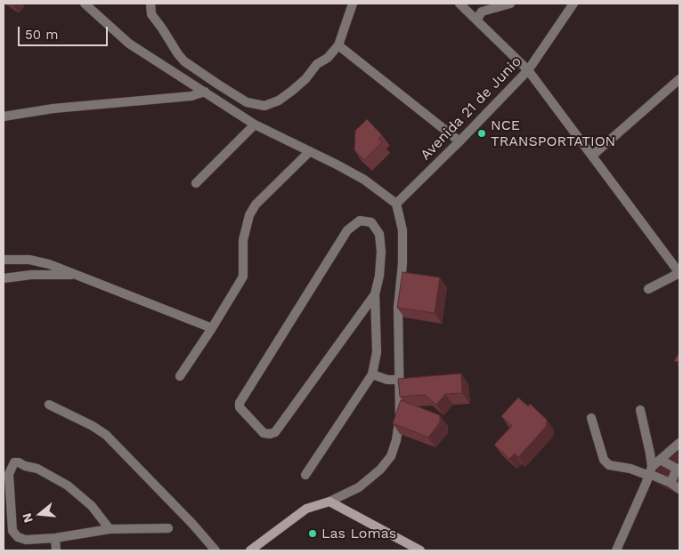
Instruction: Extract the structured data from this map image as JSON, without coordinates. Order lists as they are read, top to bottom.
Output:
{
  "streets": {
    "street": ["Avenida 21 de Junio"]
  },
  "places": ["NCE TRANSPORTATION", "Las Lomas"],
  "scale_bar": "50 m",
  "north": "left"
}
